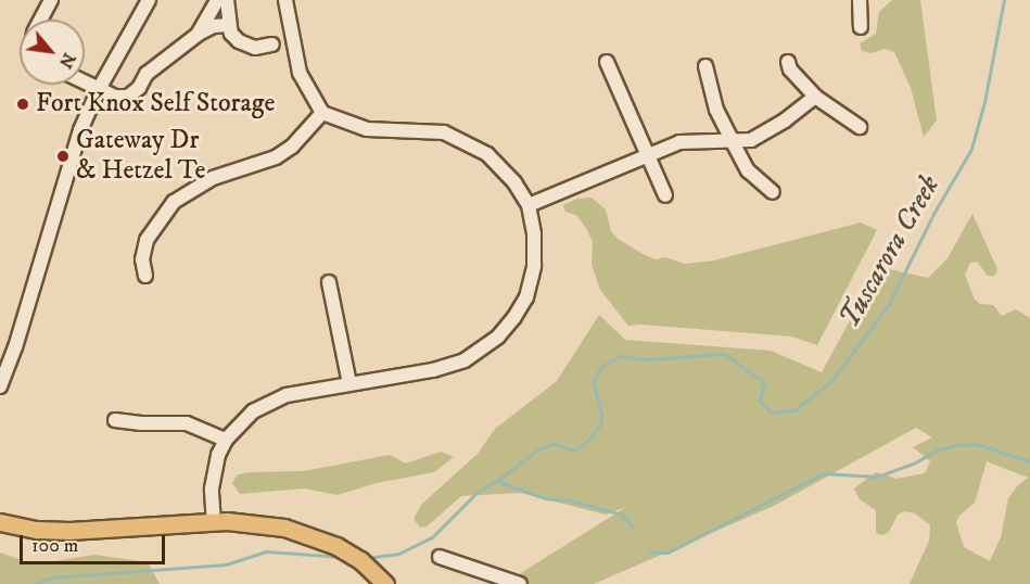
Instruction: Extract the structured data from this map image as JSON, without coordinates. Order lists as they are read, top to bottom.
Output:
{
  "water": ["Tuscarora Creek"],
  "places": ["Fort Knox Self Storage", "Gateway Dr & Hetzel Te"],
  "scale_bar": "100 m",
  "north": "bottom right"
}
